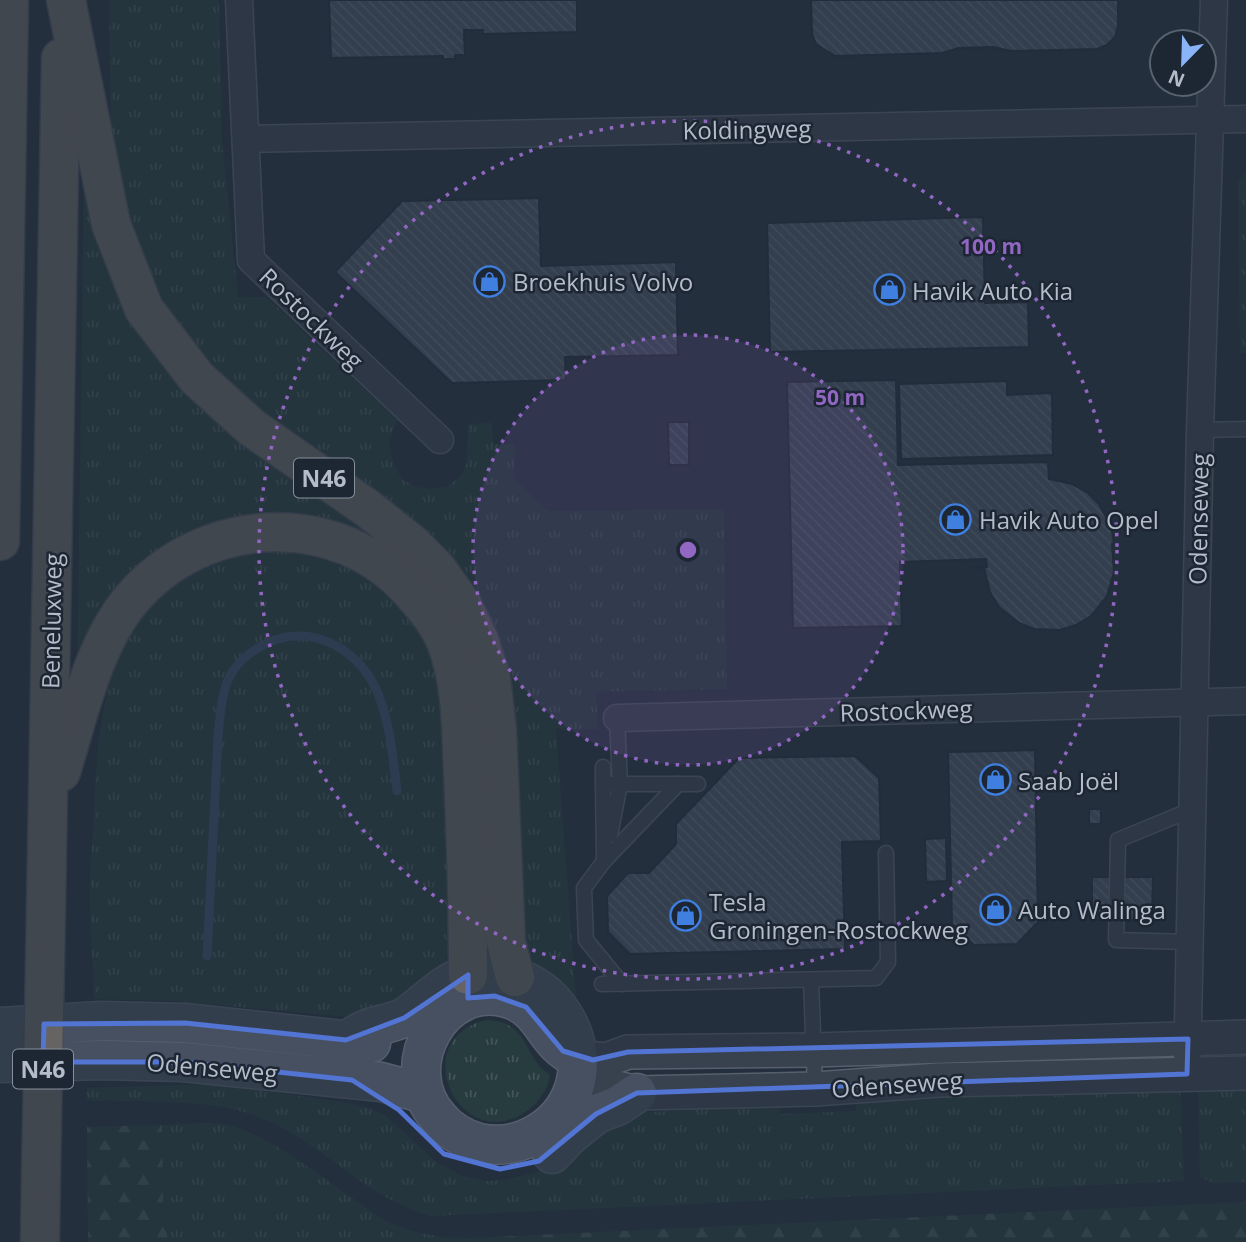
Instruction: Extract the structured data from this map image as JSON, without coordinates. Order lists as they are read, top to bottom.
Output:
{
  "streets": {
    "highway": ["N46", "Beneluxweg"],
    "main road": ["Odenseweg"],
    "street": ["Koldingweg", "Rostockweg"]
  },
  "crossings": [
    ["Koldingweg", "Rostockweg"],
    ["Koldingweg", "Odenseweg"],
    ["Rostockweg", "Odenseweg"],
    ["N46", "Odenseweg"],
    ["N46", "Beneluxweg"]
  ],
  "places": {
    "shop": [
      "Broekhuis Volvo",
      "Havik Auto Kia",
      "Havik Auto Opel",
      "Saab Joël",
      "Auto Walinga",
      "Tesla Groningen-Rostockweg"
    ]
  },
  "north": "bottom left",
  "rings": ["100 m", "50 m"]
}
